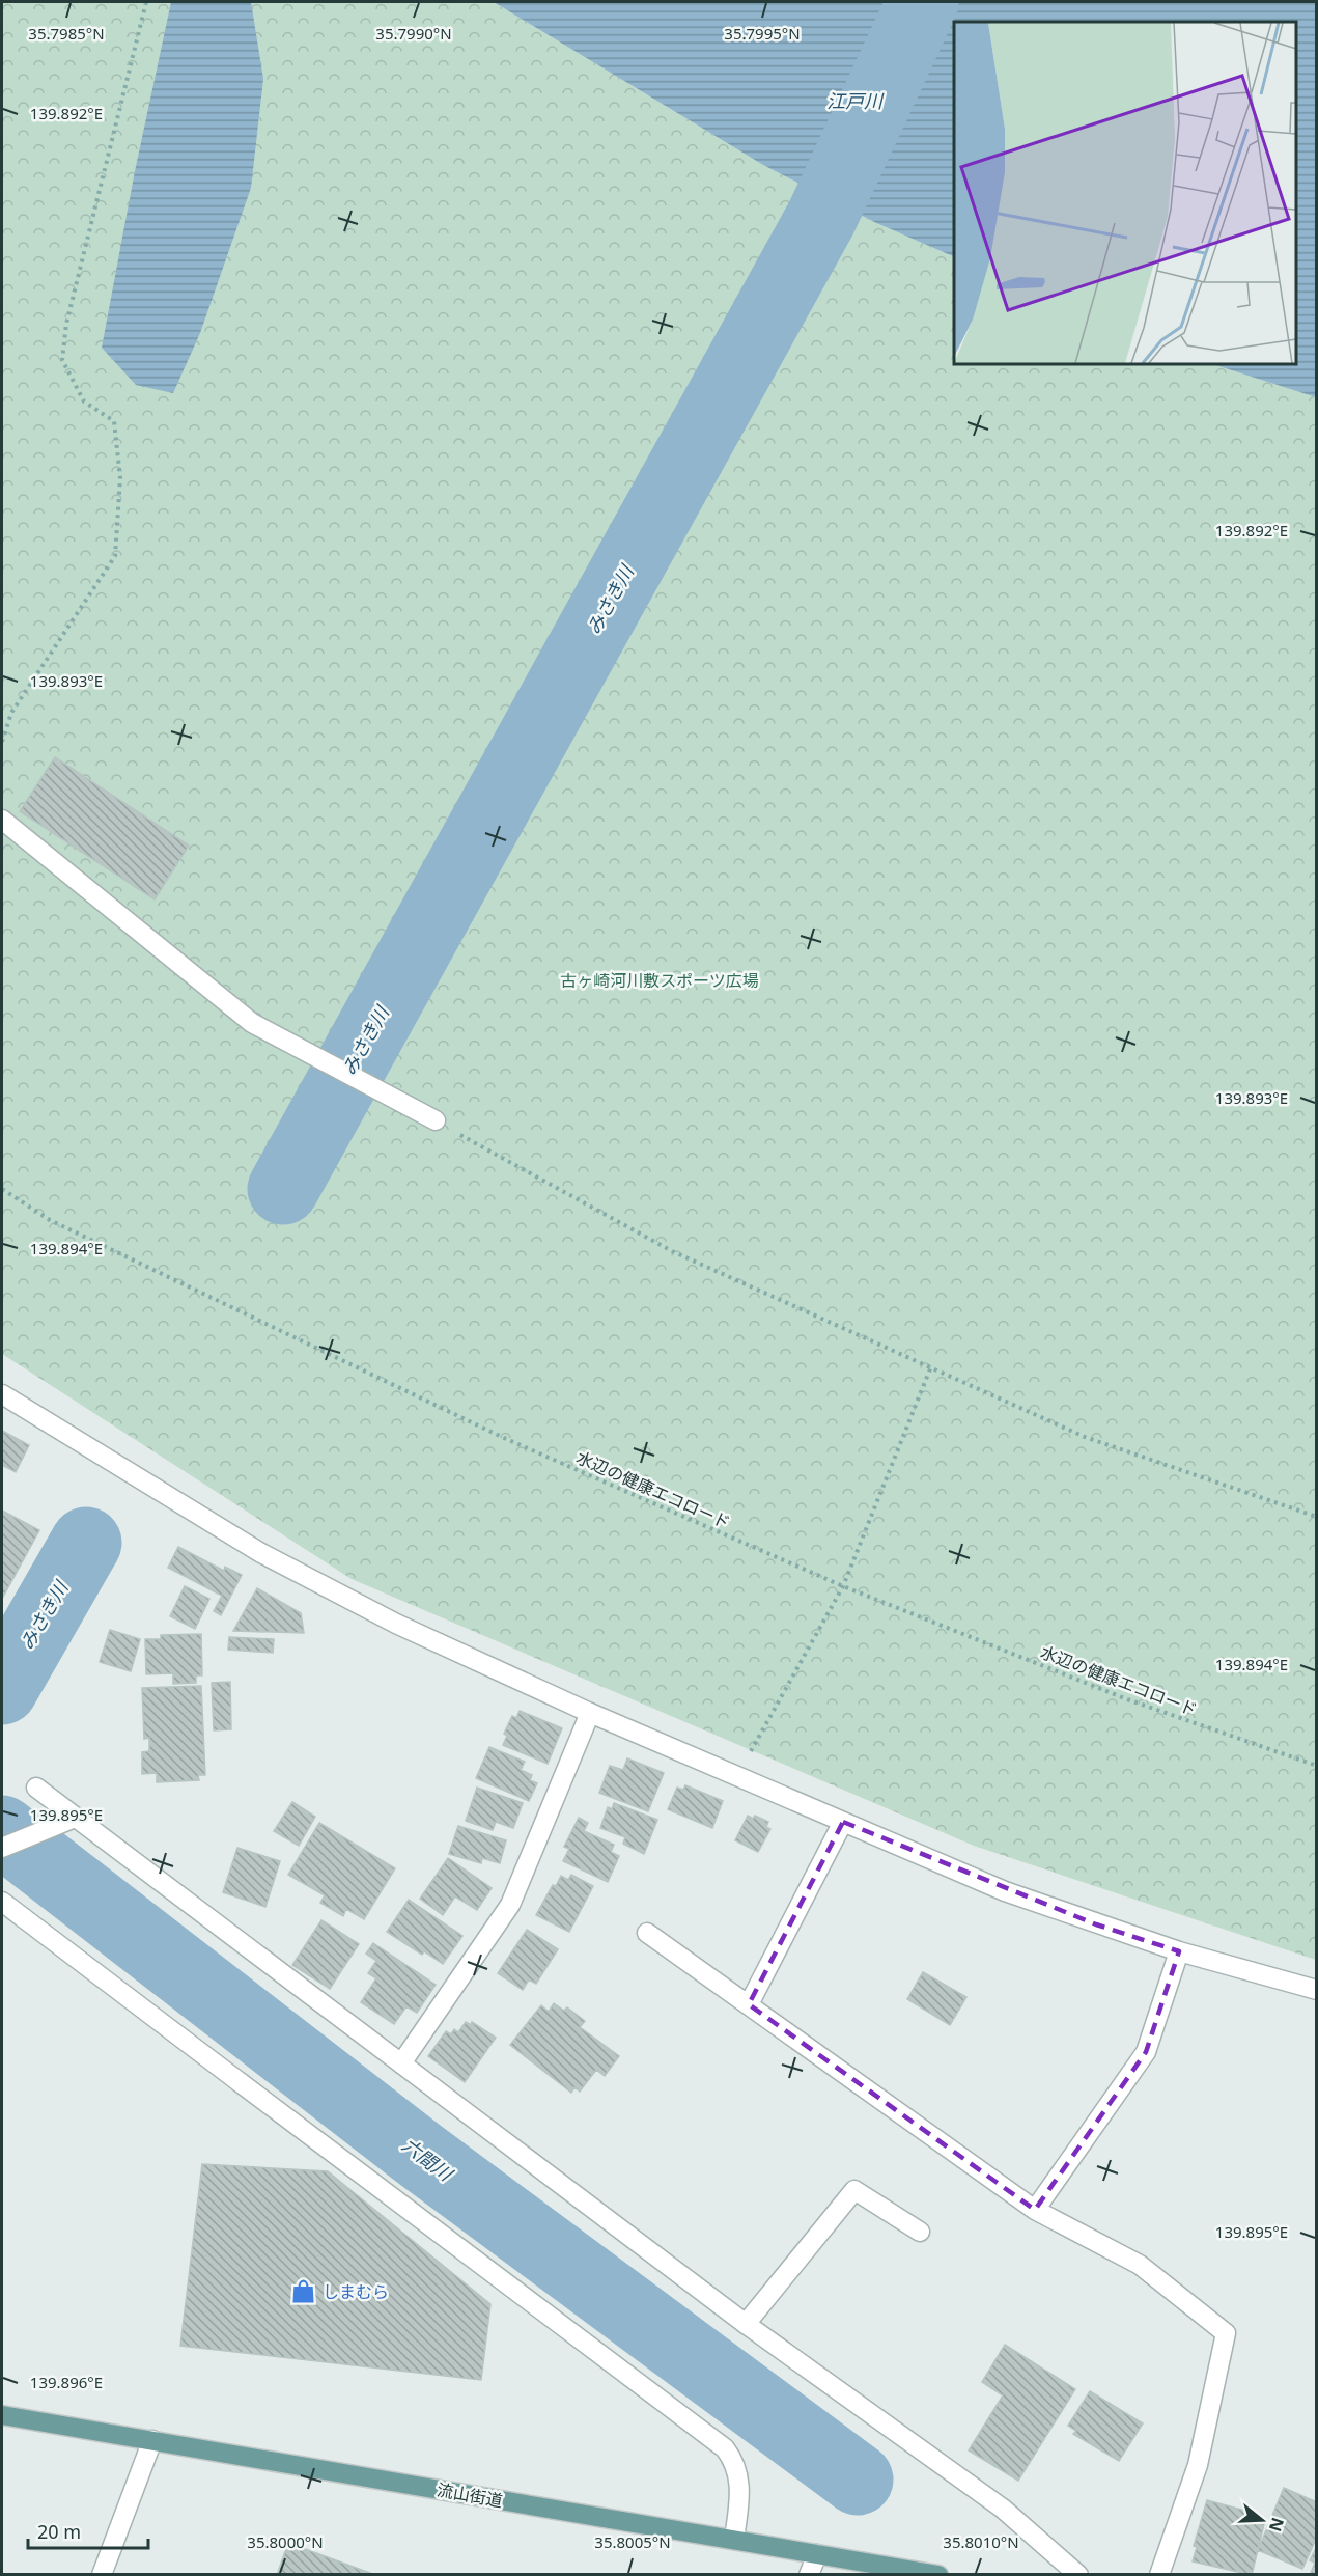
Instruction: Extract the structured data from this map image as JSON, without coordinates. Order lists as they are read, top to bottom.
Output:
{
  "streets": {
    "main road": ["流山街道"],
    "path": ["水辺の健康エコロード"]
  },
  "water": ["江戸川", "みさき川", "六間川"],
  "parks": ["古ヶ崎河川敷スポーツ広場"],
  "places": {
    "shop": ["しまむら"]
  },
  "scale_bar": "20 m",
  "north": "right",
  "coordinates": [
    "35.7985°N",
    "35.7990°N",
    "35.7995°N",
    "139.892°E",
    "139.893°E",
    "139.894°E",
    "139.895°E",
    "139.896°E",
    "35.8000°N",
    "35.8005°N",
    "35.8010°N"
  ]
}
